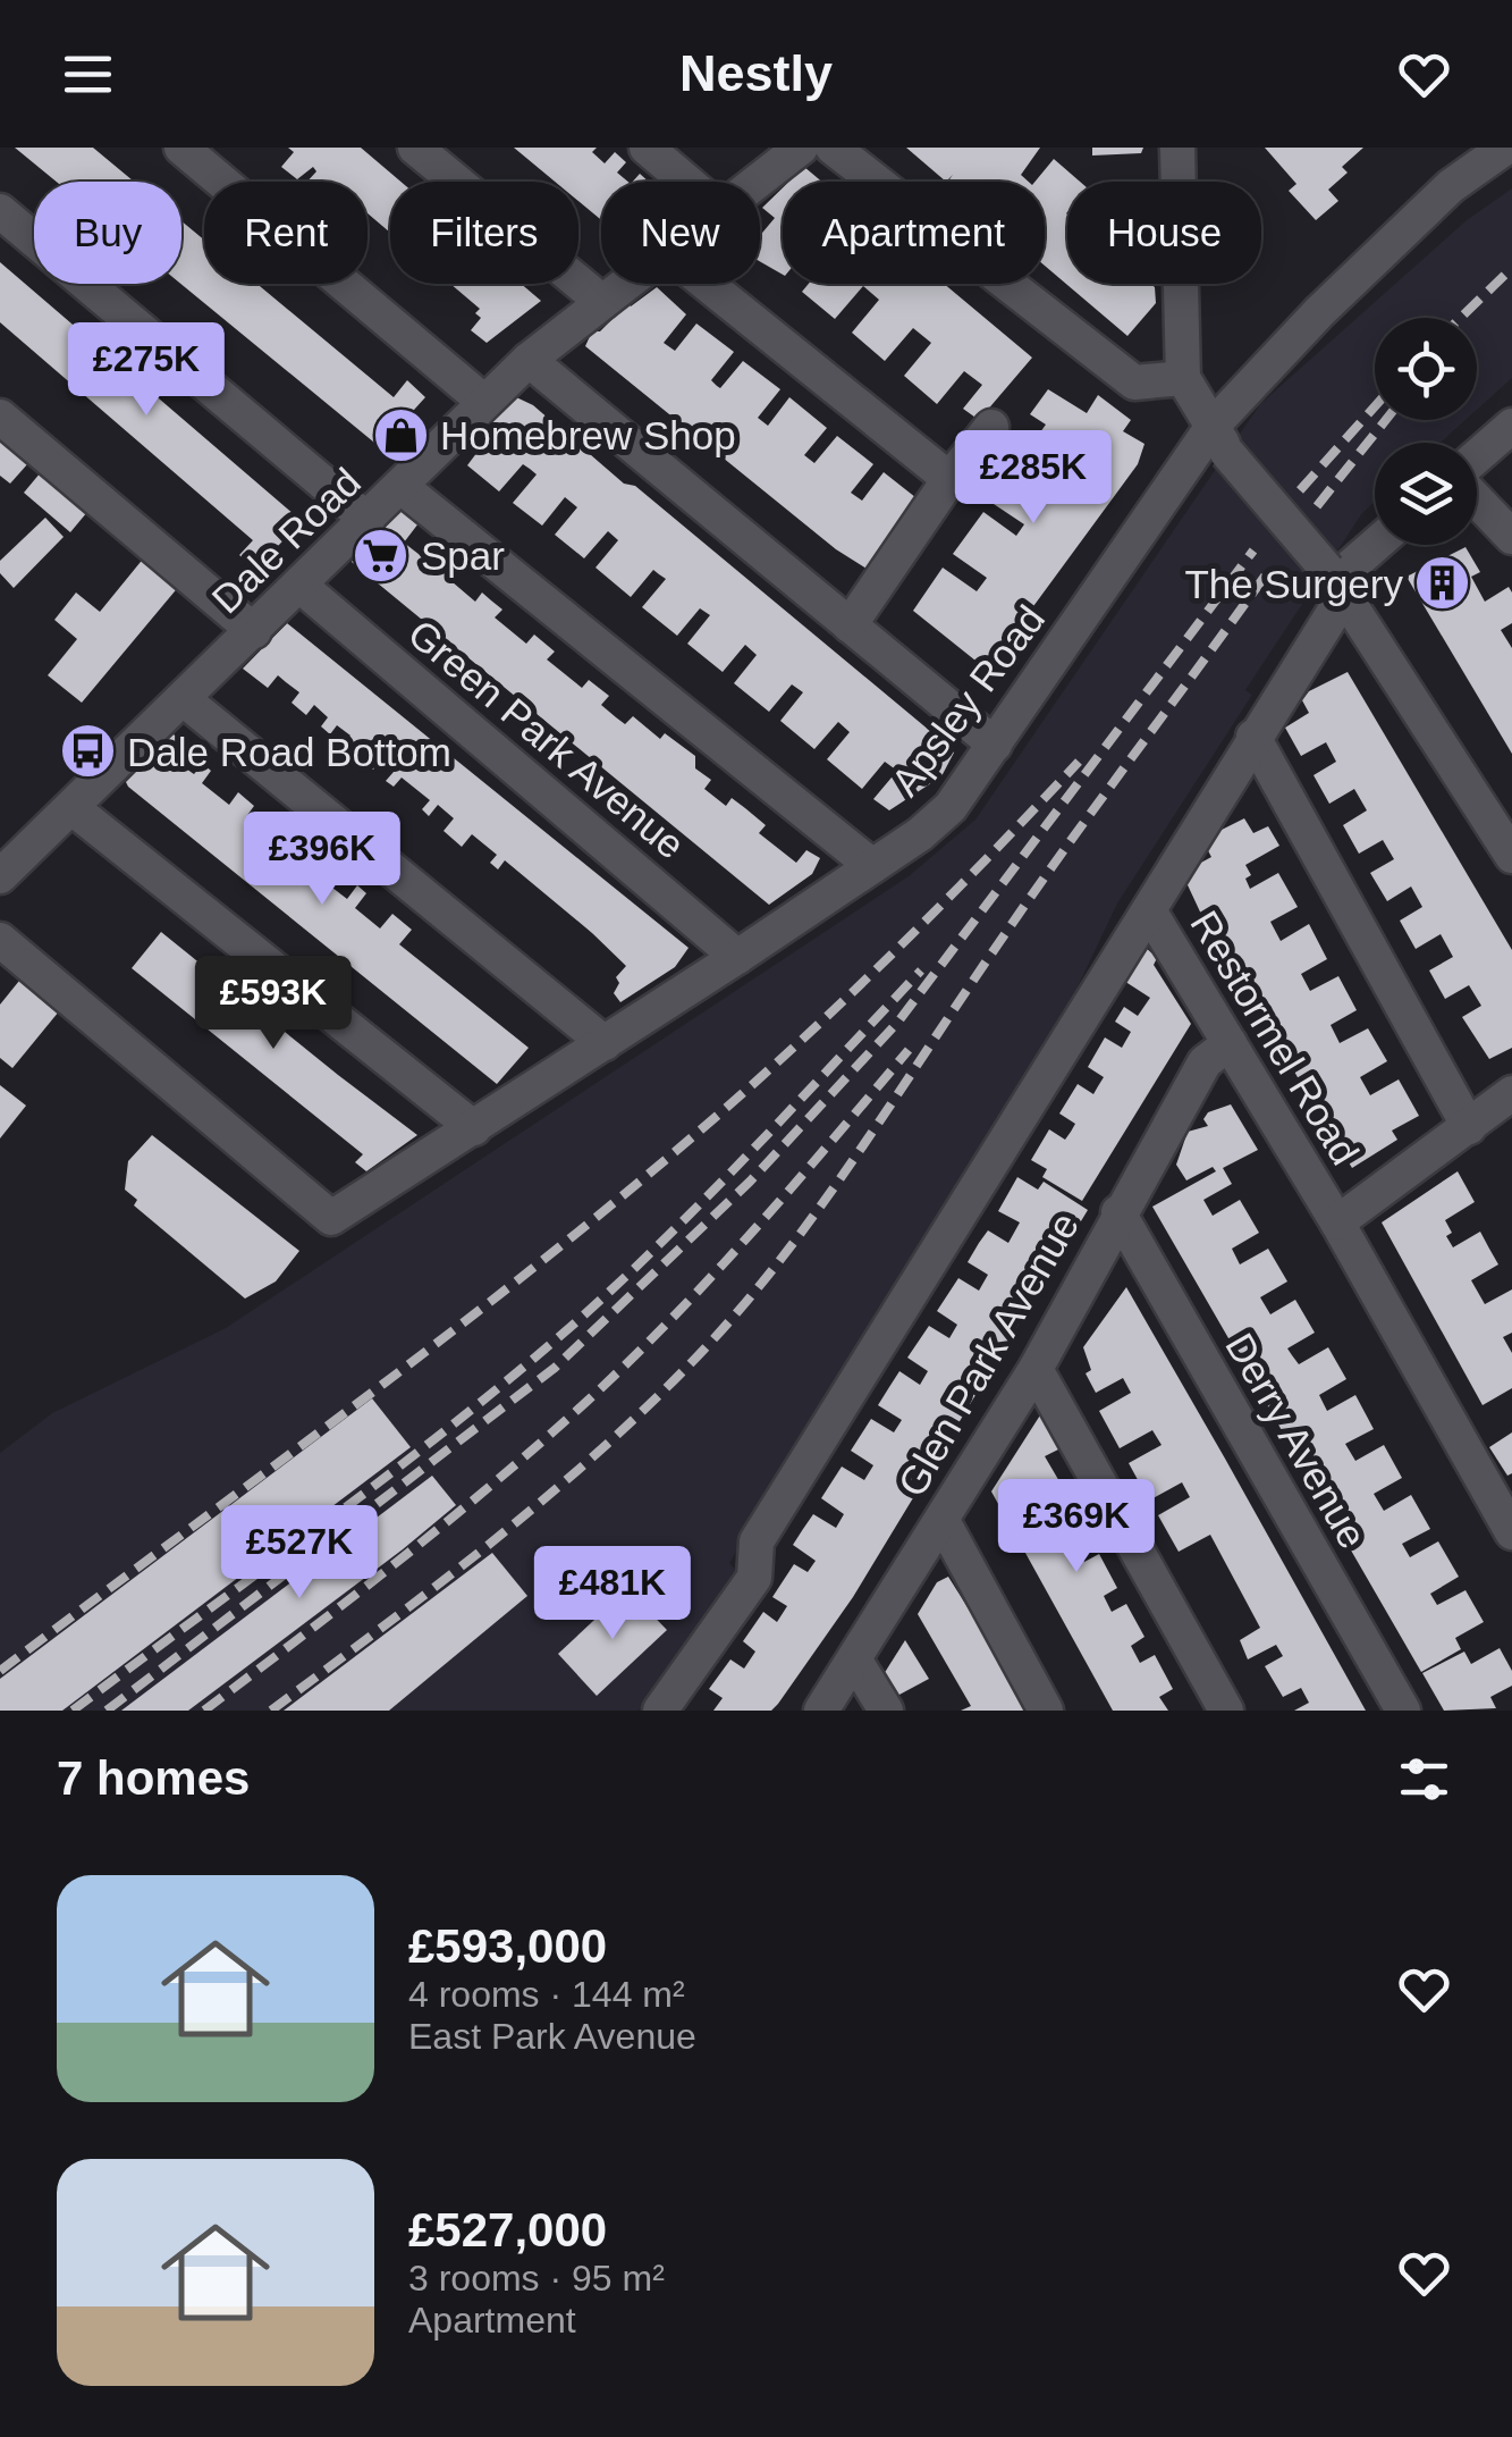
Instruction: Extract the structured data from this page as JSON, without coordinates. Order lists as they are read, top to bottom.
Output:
{
  "streets": {
    "street": [
      "Dale Road",
      "Apsley Road",
      "Green Park Avenue",
      "Restormel Road",
      "Glen Park Avenue",
      "Derry Avenue"
    ]
  },
  "crossings": [
    ["Dale Road", "Green Park Avenue"],
    ["Apsley Road", "Green Park Avenue"],
    ["Restormel Road", "Glen Park Avenue"],
    ["Glen Park Avenue", "Derry Avenue"]
  ],
  "places": {
    "shop": ["Homebrew Shop"],
    "supermarket": ["Spar"],
    "building": ["The Surgery"],
    "bus stop": ["Dale Road Bottom"]
  },
  "page": {
    "header": "Nestly",
    "chip": [
      "Buy",
      "Rent",
      "Filters",
      "New",
      "Apartment",
      "House"
    ],
    "price": [
      "£275K",
      "£285K",
      "£396K",
      "£593K",
      "£369K",
      "£527K",
      "£481K"
    ],
    "heading": "7 homes",
    "list": [
      {
        "name": "£593,000",
        "note": "4 rooms · 144 m² · East Park Avenue"
      },
      {
        "name": "£527,000",
        "note": "3 rooms · 95 m² · Apartment"
      }
    ]
  }
}
